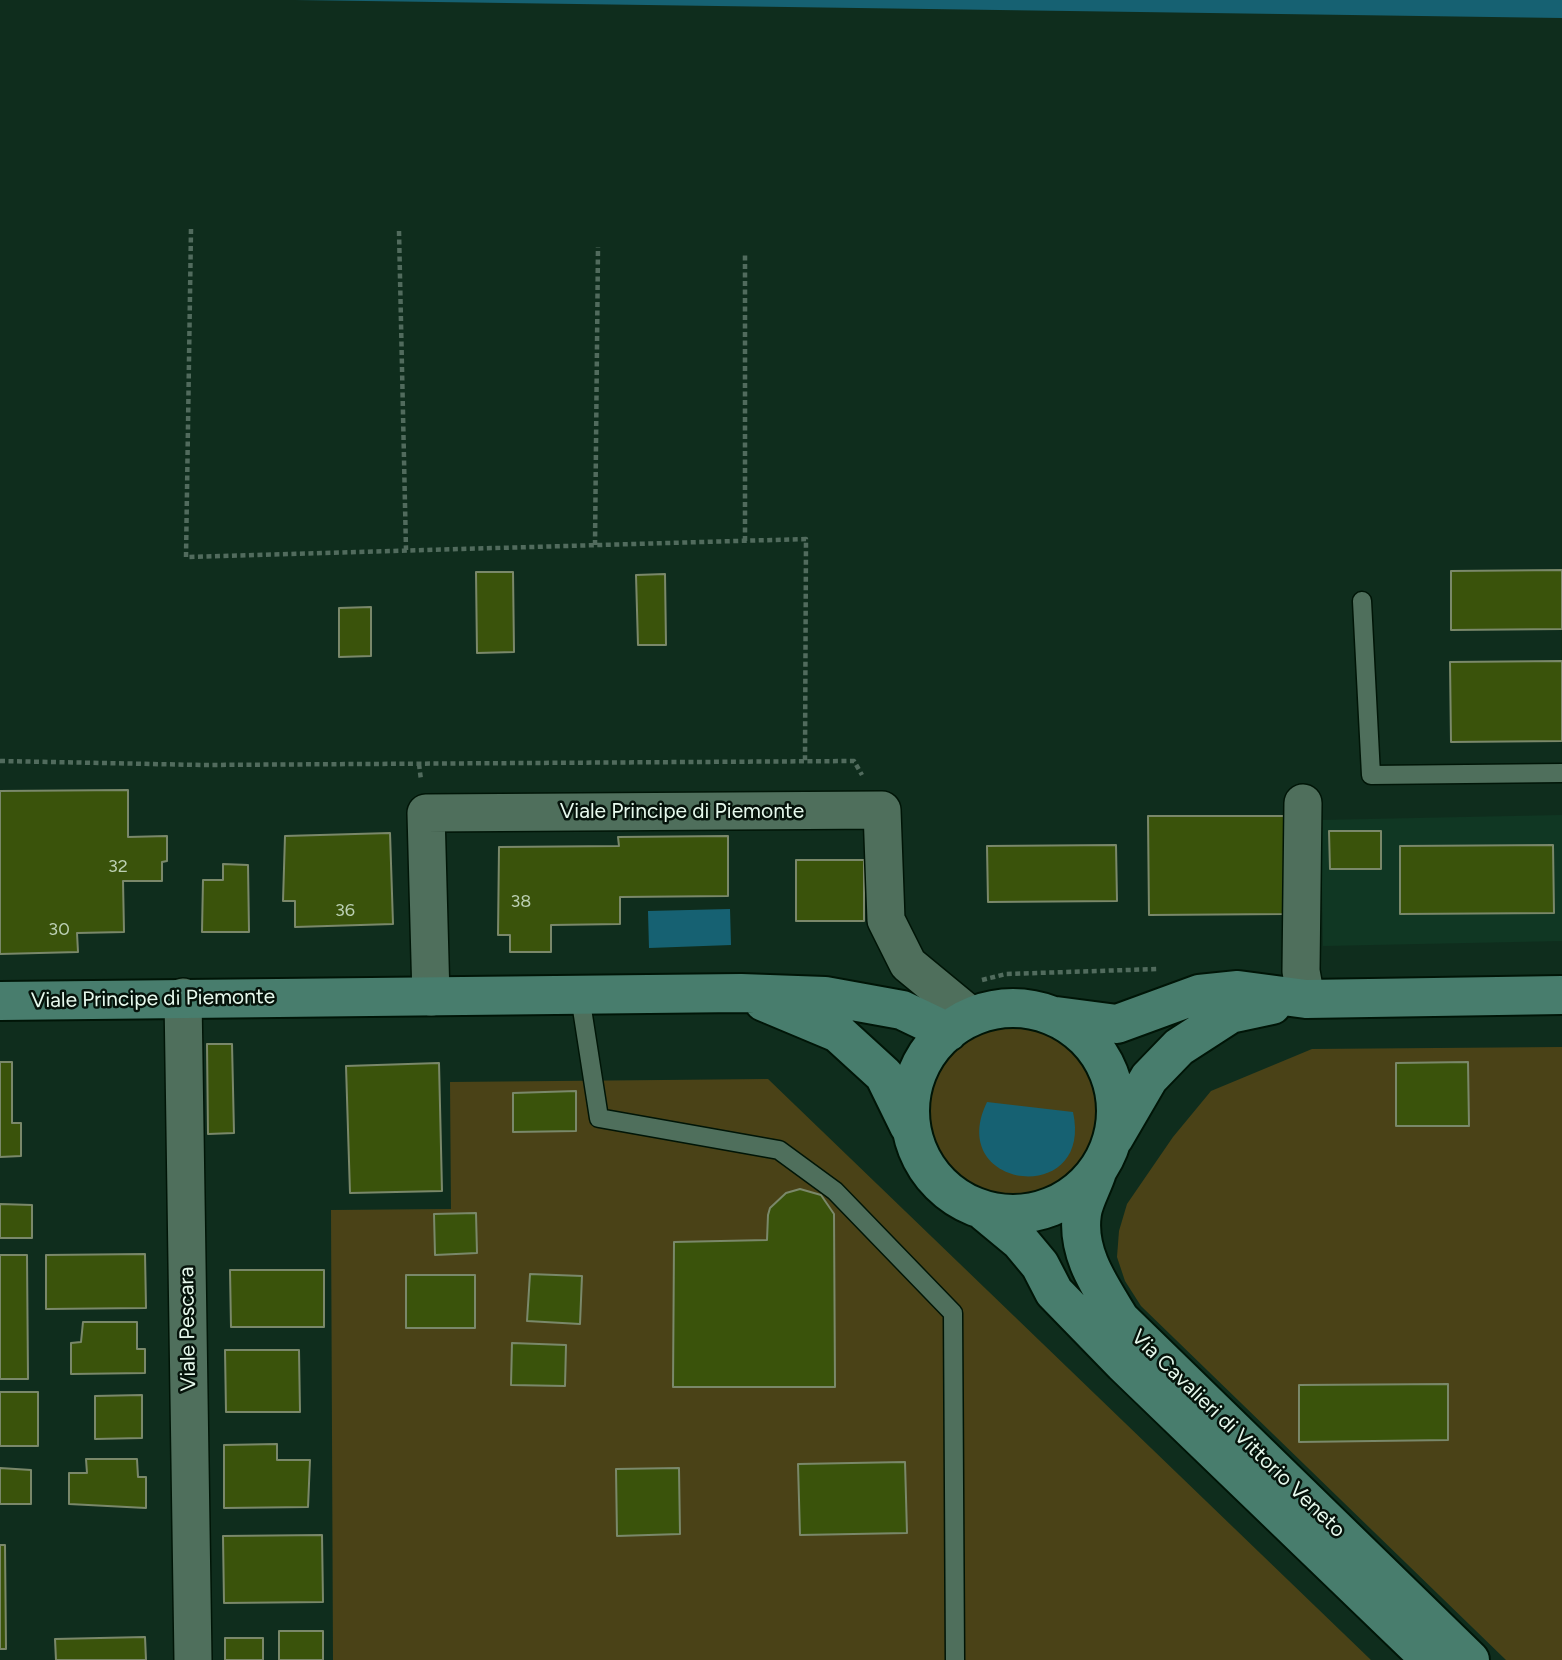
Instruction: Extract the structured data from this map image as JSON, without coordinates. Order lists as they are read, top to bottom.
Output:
{
  "streets": {
    "street": ["Viale Principe di Piemonte", "Viale Pescara", "Via Cavalieri di Vittorio Veneto"]
  },
  "crossings": [
    ["Viale Principe di Piemonte", "Viale Pescara"],
    ["Viale Principe di Piemonte", "Via Cavalieri di Vittorio Veneto"]
  ],
  "house_numbers": [
    "32",
    "38",
    "36",
    "30"
  ]
}
